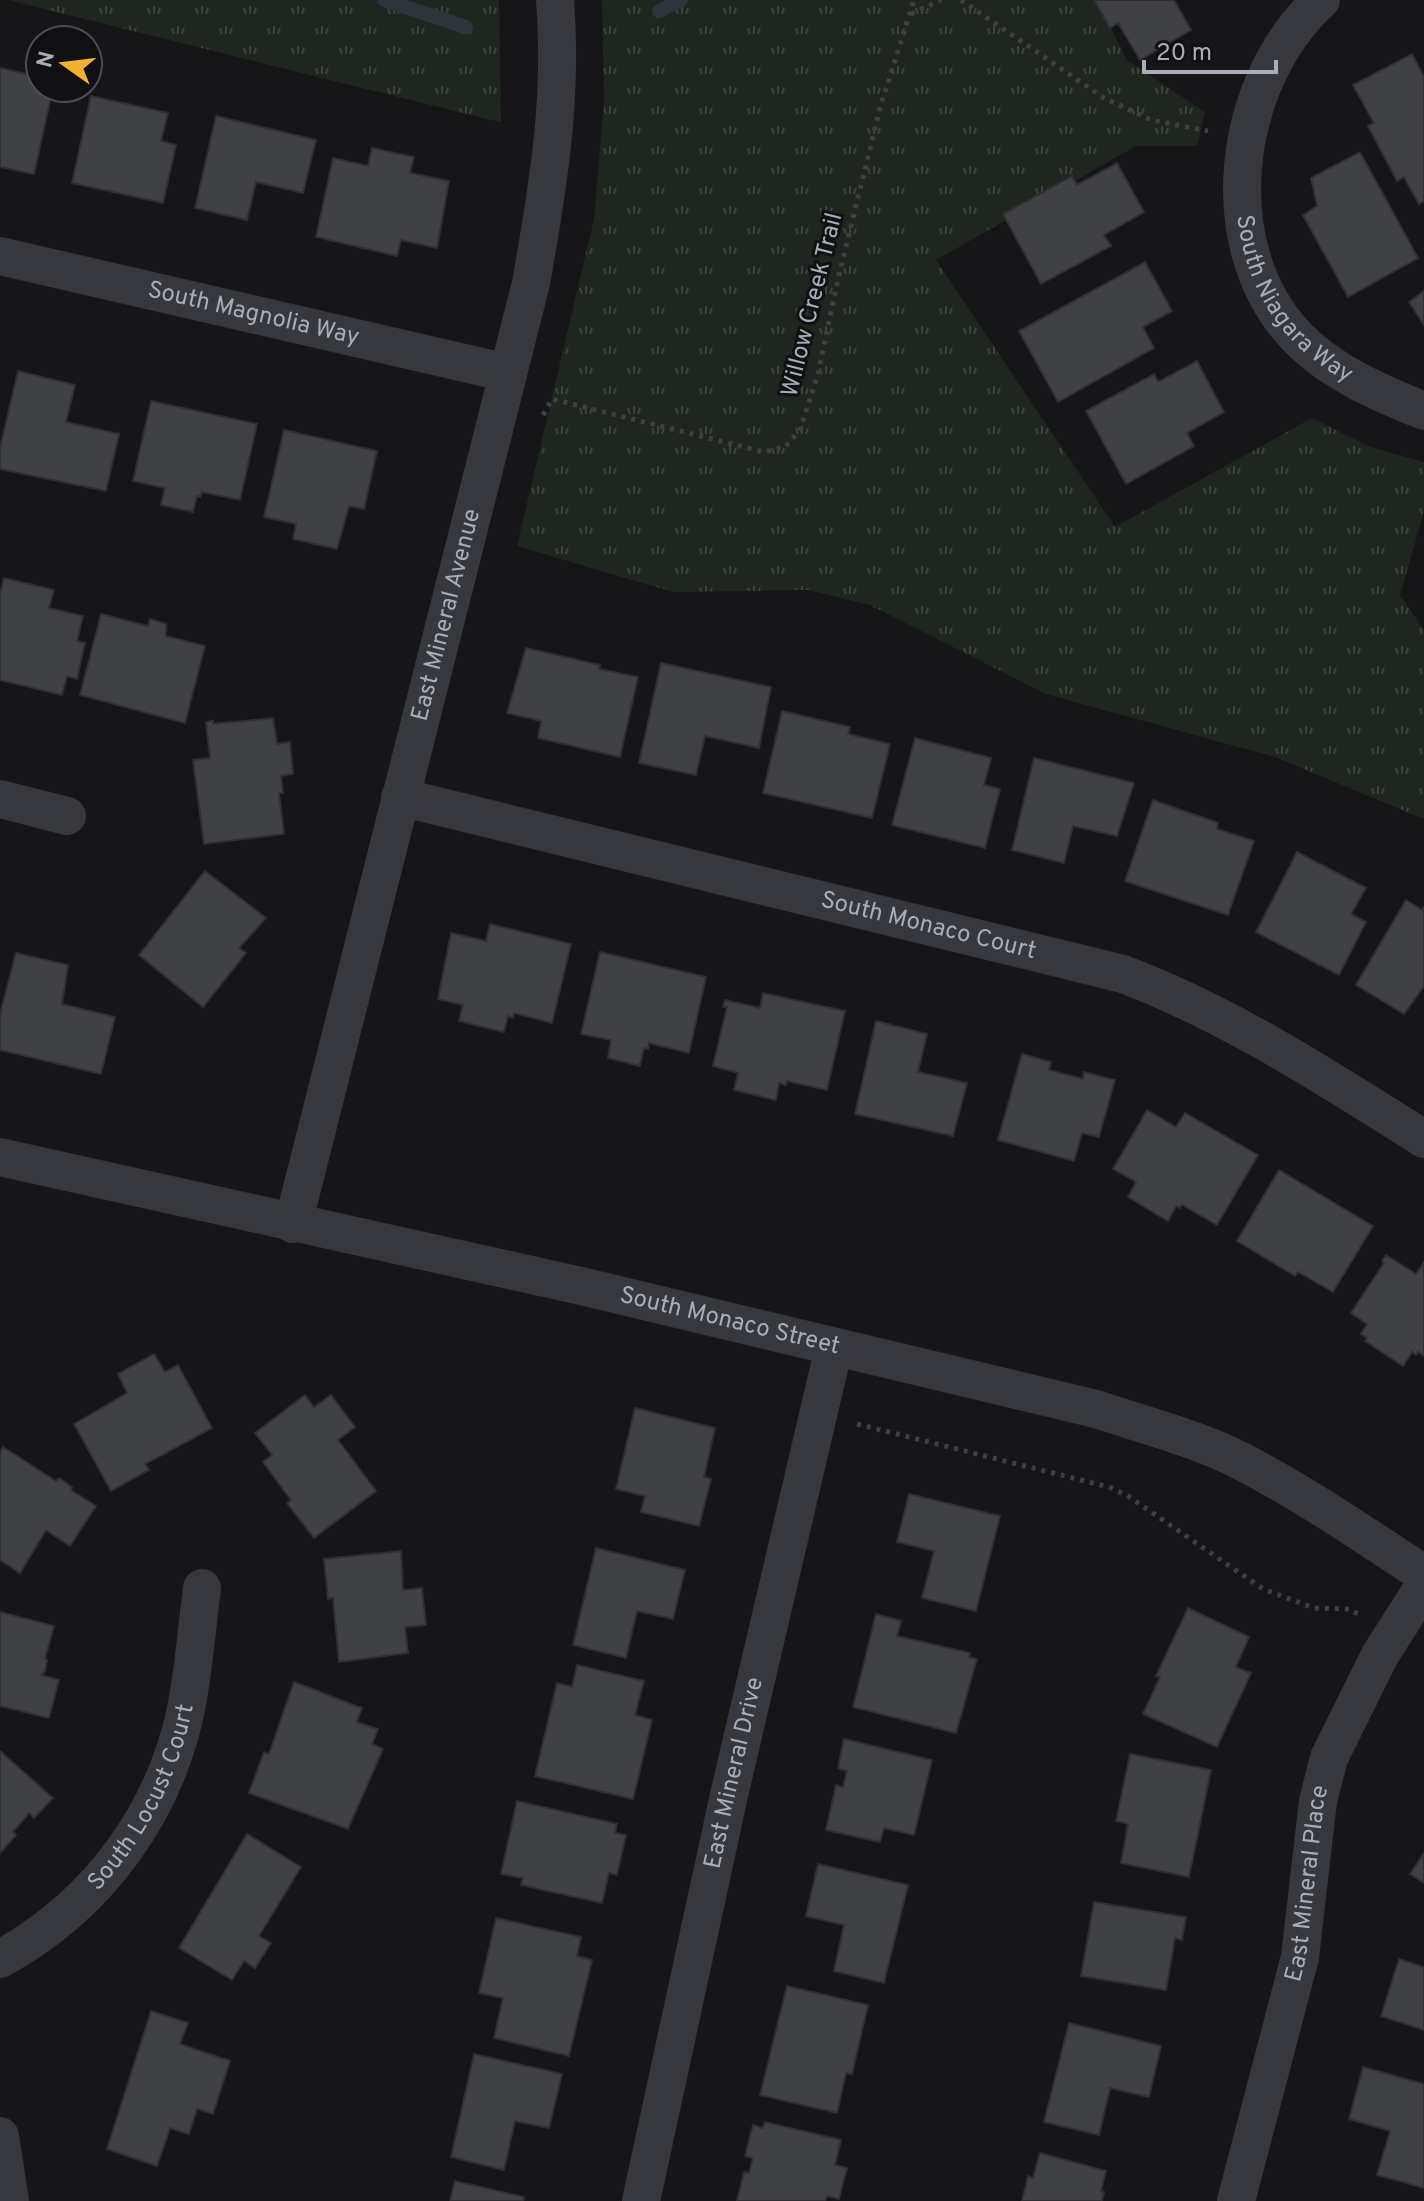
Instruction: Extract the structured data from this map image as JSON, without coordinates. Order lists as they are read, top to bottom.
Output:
{
  "streets": {
    "street": [
      "South Niagara Way",
      "South Magnolia Way",
      "East Mineral Avenue",
      "South Monaco Court",
      "South Monaco Street",
      "East Mineral Drive",
      "South Locust Court",
      "East Mineral Place"
    ],
    "path": ["Willow Creek Trail"]
  },
  "crossings": [
    ["Willow Creek Trail", "South Magnolia Way"],
    ["Willow Creek Trail", "East Mineral Avenue"],
    ["South Magnolia Way", "East Mineral Avenue"],
    ["East Mineral Avenue", "South Monaco Court"],
    ["East Mineral Avenue", "South Monaco Street"],
    ["South Monaco Street", "East Mineral Drive"]
  ],
  "scale_bar": "20 m",
  "north": "left"
}
